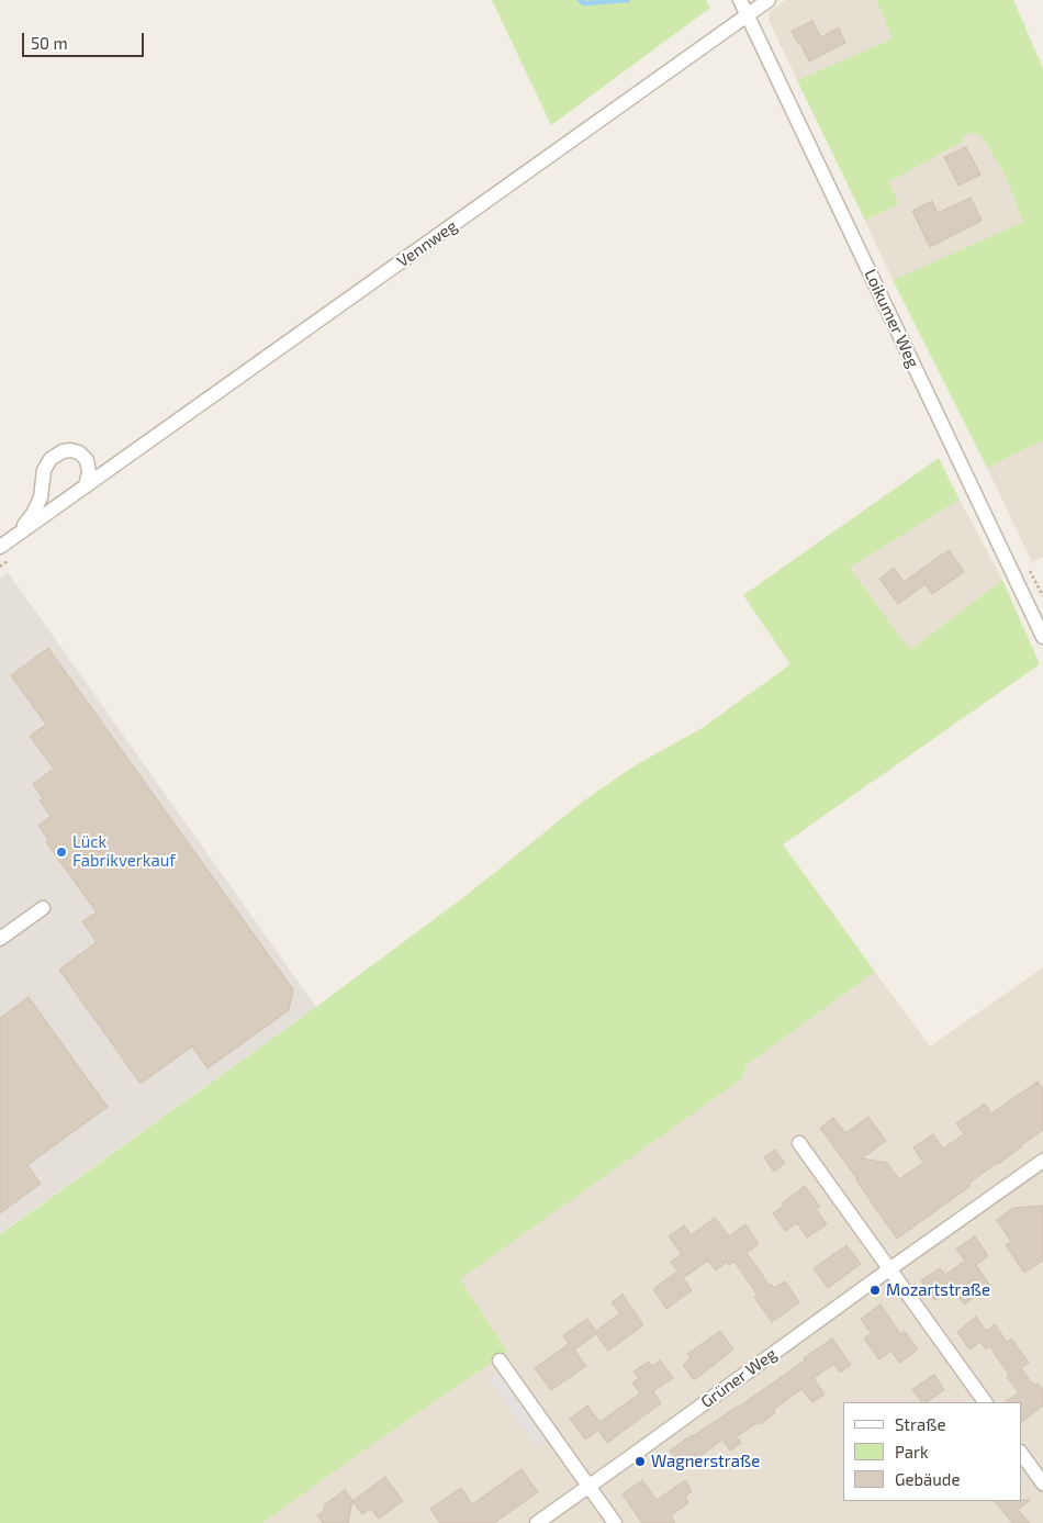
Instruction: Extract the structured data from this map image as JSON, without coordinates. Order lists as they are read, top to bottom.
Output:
{
  "streets": {
    "street": ["Vennweg", "Loikumer Weg", "Grüner Weg"]
  },
  "crossings": [
    ["Vennweg", "Loikumer Weg"]
  ],
  "places": ["Lück Fabrikverkauf", "Mozartstraße", "Wagnerstraße"],
  "legend": ["Straße", "Park", "Gebäude"],
  "scale_bar": "50 m"
}
